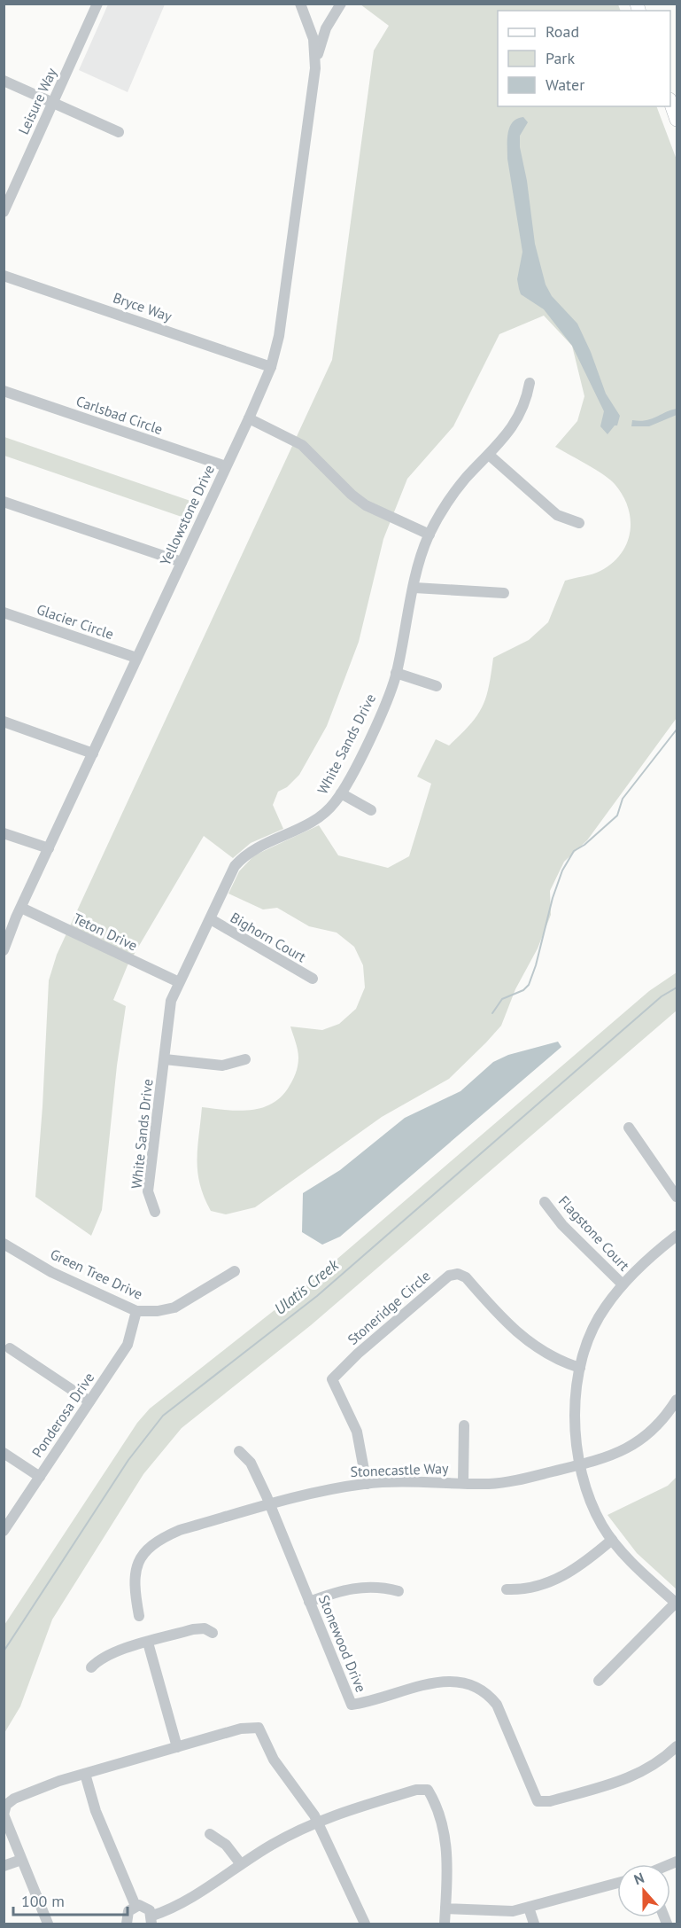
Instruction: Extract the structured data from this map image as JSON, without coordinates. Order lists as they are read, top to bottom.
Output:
{
  "streets": {
    "street": [
      "Leisure Way",
      "Bryce Way",
      "Carlsbad Circle",
      "Yellowstone Drive",
      "Glacier Circle",
      "White Sands Drive",
      "Teton Drive",
      "Bighorn Court",
      "Flagstone Court",
      "Green Tree Drive",
      "Stoneridge Circle",
      "Ponderosa Drive",
      "Stonecastle Way",
      "Stonewood Drive"
    ]
  },
  "crossings": [
    ["Bryce Way", "Yellowstone Drive"],
    ["Carlsbad Circle", "Yellowstone Drive"],
    ["Yellowstone Drive", "Glacier Circle"],
    ["Yellowstone Drive", "Teton Drive"],
    ["White Sands Drive", "Teton Drive"],
    ["White Sands Drive", "Bighorn Court"],
    ["Green Tree Drive", "Ponderosa Drive"],
    ["Stoneridge Circle", "Stonecastle Way"],
    ["Stonecastle Way", "Stonewood Drive"]
  ],
  "water": ["Ulatis Creek"],
  "legend": ["Road", "Park", "Water"],
  "scale_bar": "100 m",
  "north": "top"
}
